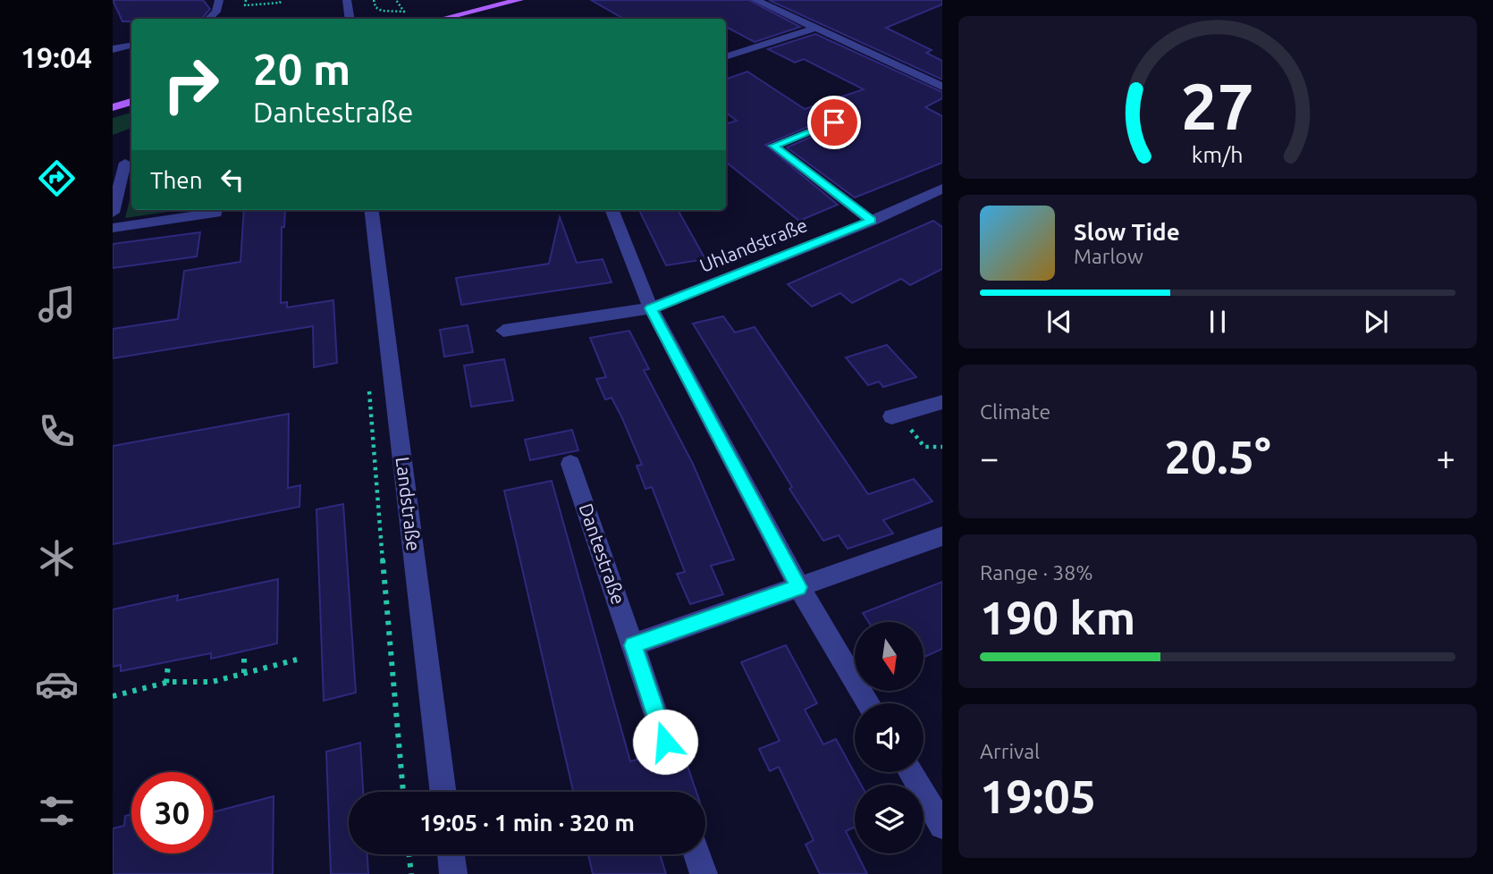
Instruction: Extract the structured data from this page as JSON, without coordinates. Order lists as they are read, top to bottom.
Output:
{
  "streets": {
    "street": ["Uhlandstraße", "Landstraße", "Dantestraße"]
  },
  "north": "bottom",
  "page": {
    "tabs": "19:04",
    "turn": ["20 m", "Dantestraße"],
    "then": "Then",
    "song": ["Slow Tide", "Marlow"],
    "tile": [
      "Climate",
      ["Range · 38%", "190 km"],
      ["Arrival", "19:05"]
    ],
    "heat": ["−", "20.5°", "+"],
    "limit": "30",
    "trip": "19:05 · 1 min · 320 m",
    "gauge": ["27", "km/h"]
  }
}
